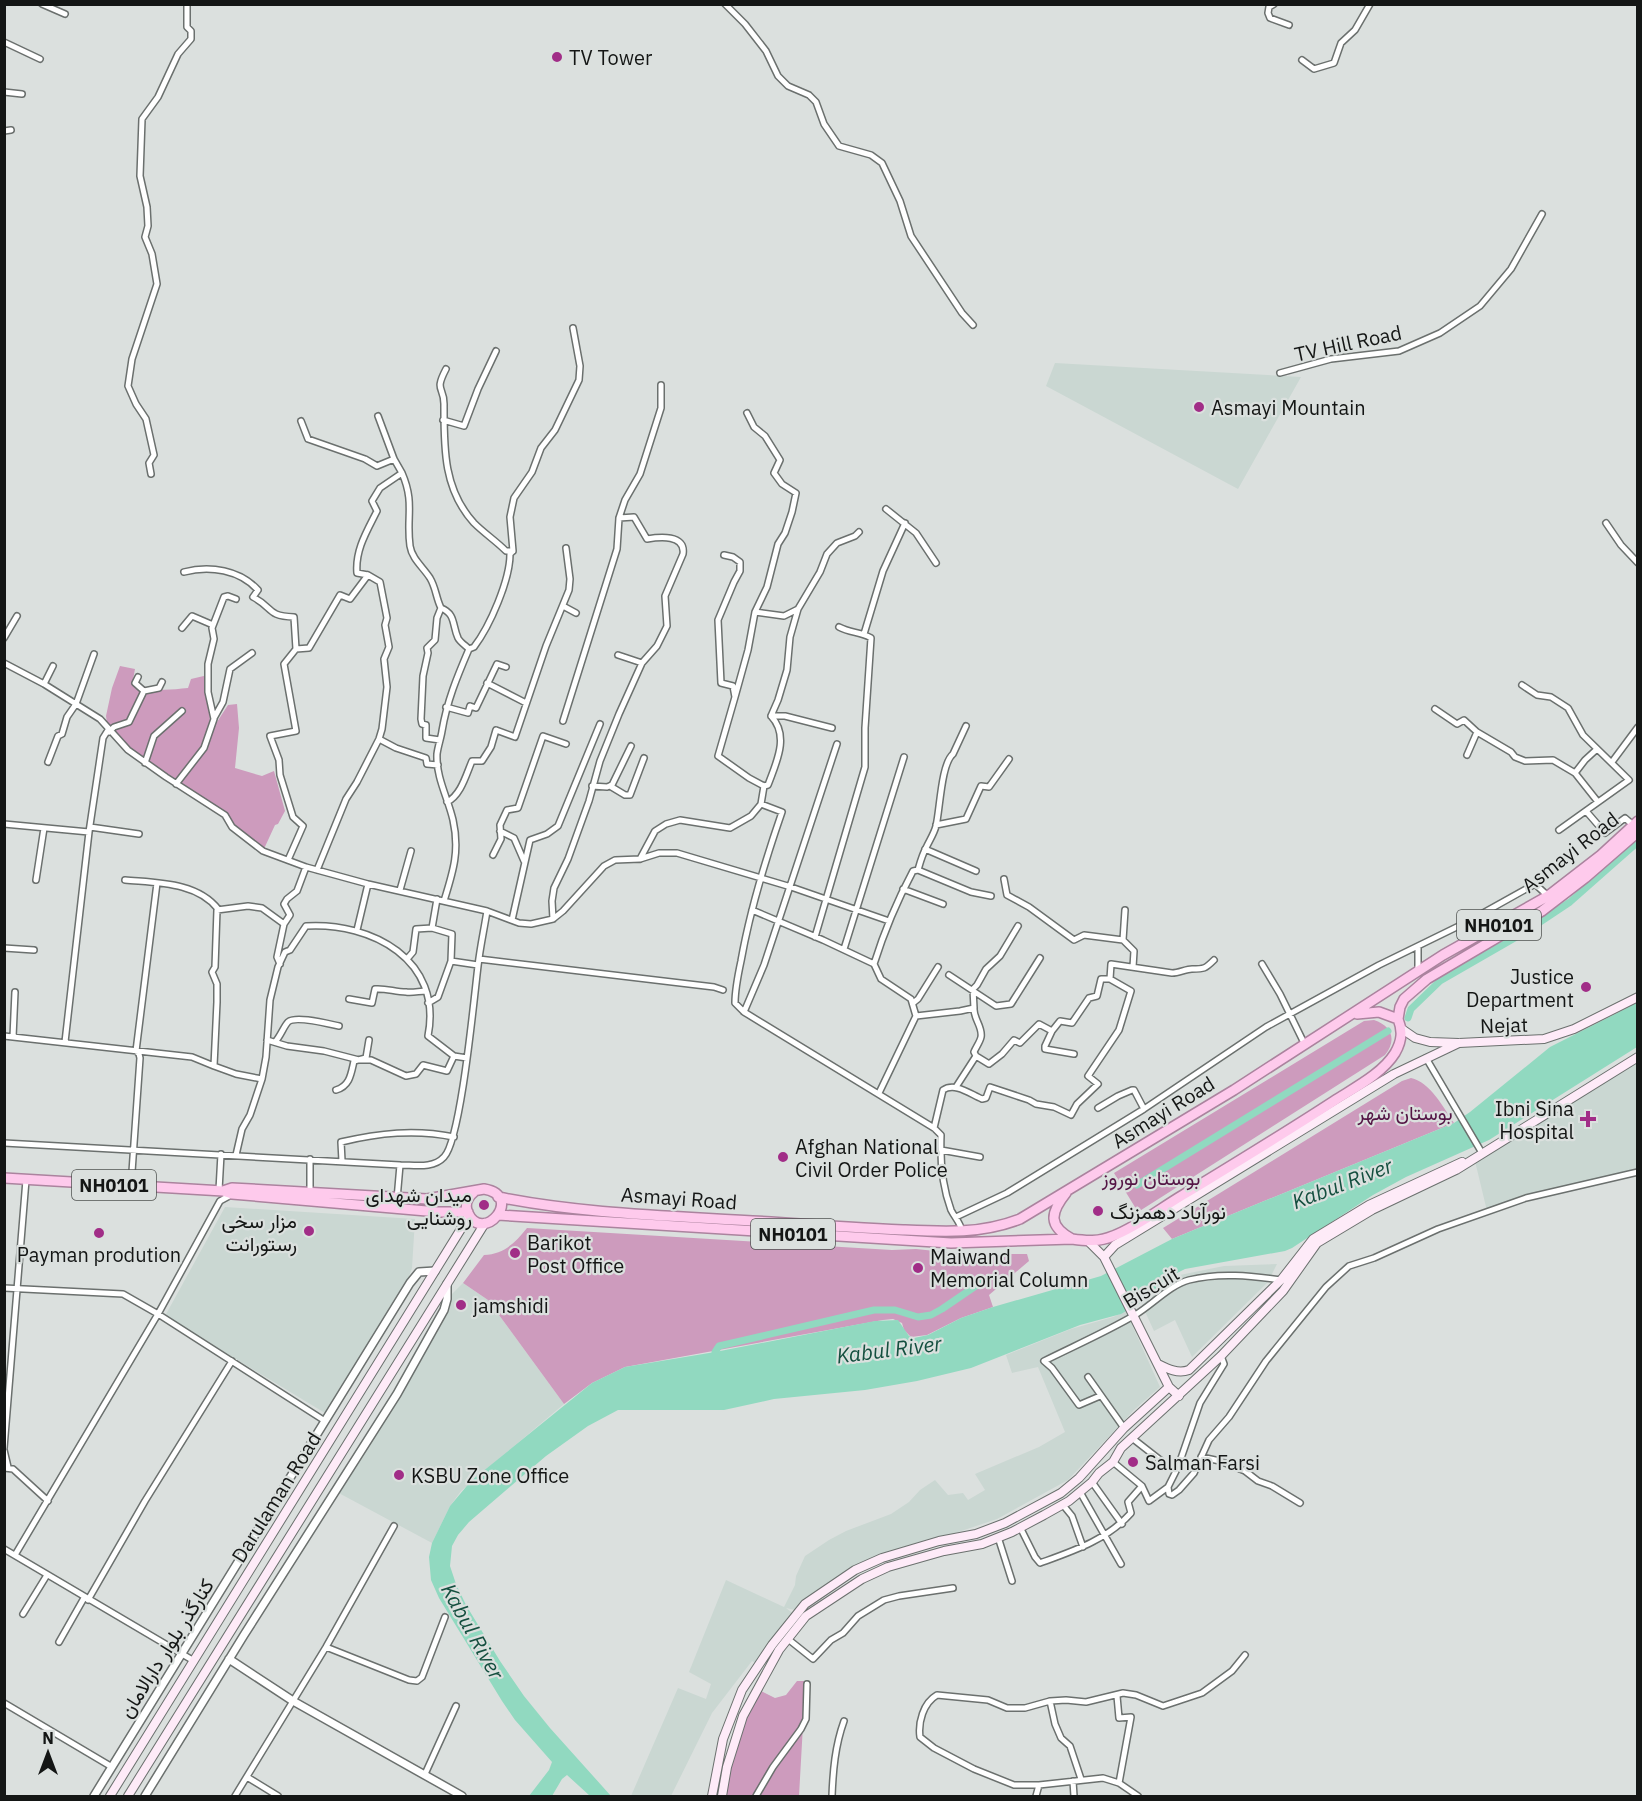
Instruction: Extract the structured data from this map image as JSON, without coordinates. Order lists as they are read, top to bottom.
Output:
{
  "streets": {
    "highway": ["Asmayi Road", "NH0101"],
    "main road": ["Nejat", "Darulaman Road"],
    "street": ["TV Hill Road", "Biscuit", "کنارگذر بلوار دارالامان"]
  },
  "crossings": [
    ["Asmayi Road", "NH0101"],
    ["Asmayi Road", "Nejat"],
    ["Asmayi Road", "Darulaman Road"],
    ["NH0101", "Darulaman Road"],
    ["Darulaman Road", "کنارگذر بلوار دارالامان"]
  ],
  "water": ["Kabul River"],
  "parks": ["بوستان شهر", "بوستان نوروز"],
  "places": {
    "other": [
      "TV Tower",
      "Asmayi Mountain",
      "Justice Department",
      "Afghan National Civil Order Police",
      "میدان شهدای روشنایی",
      "نورآباد دهمزنگ",
      "مزار سخی رستورانت",
      "Payman prodution",
      "Barikot Post Office",
      "Maiwand Memorial Column",
      "jamshidi",
      "Salman Farsi",
      "KSBU Zone Office"
    ],
    "health": ["Ibni Sina Hospital"]
  },
  "north": "top"
}
